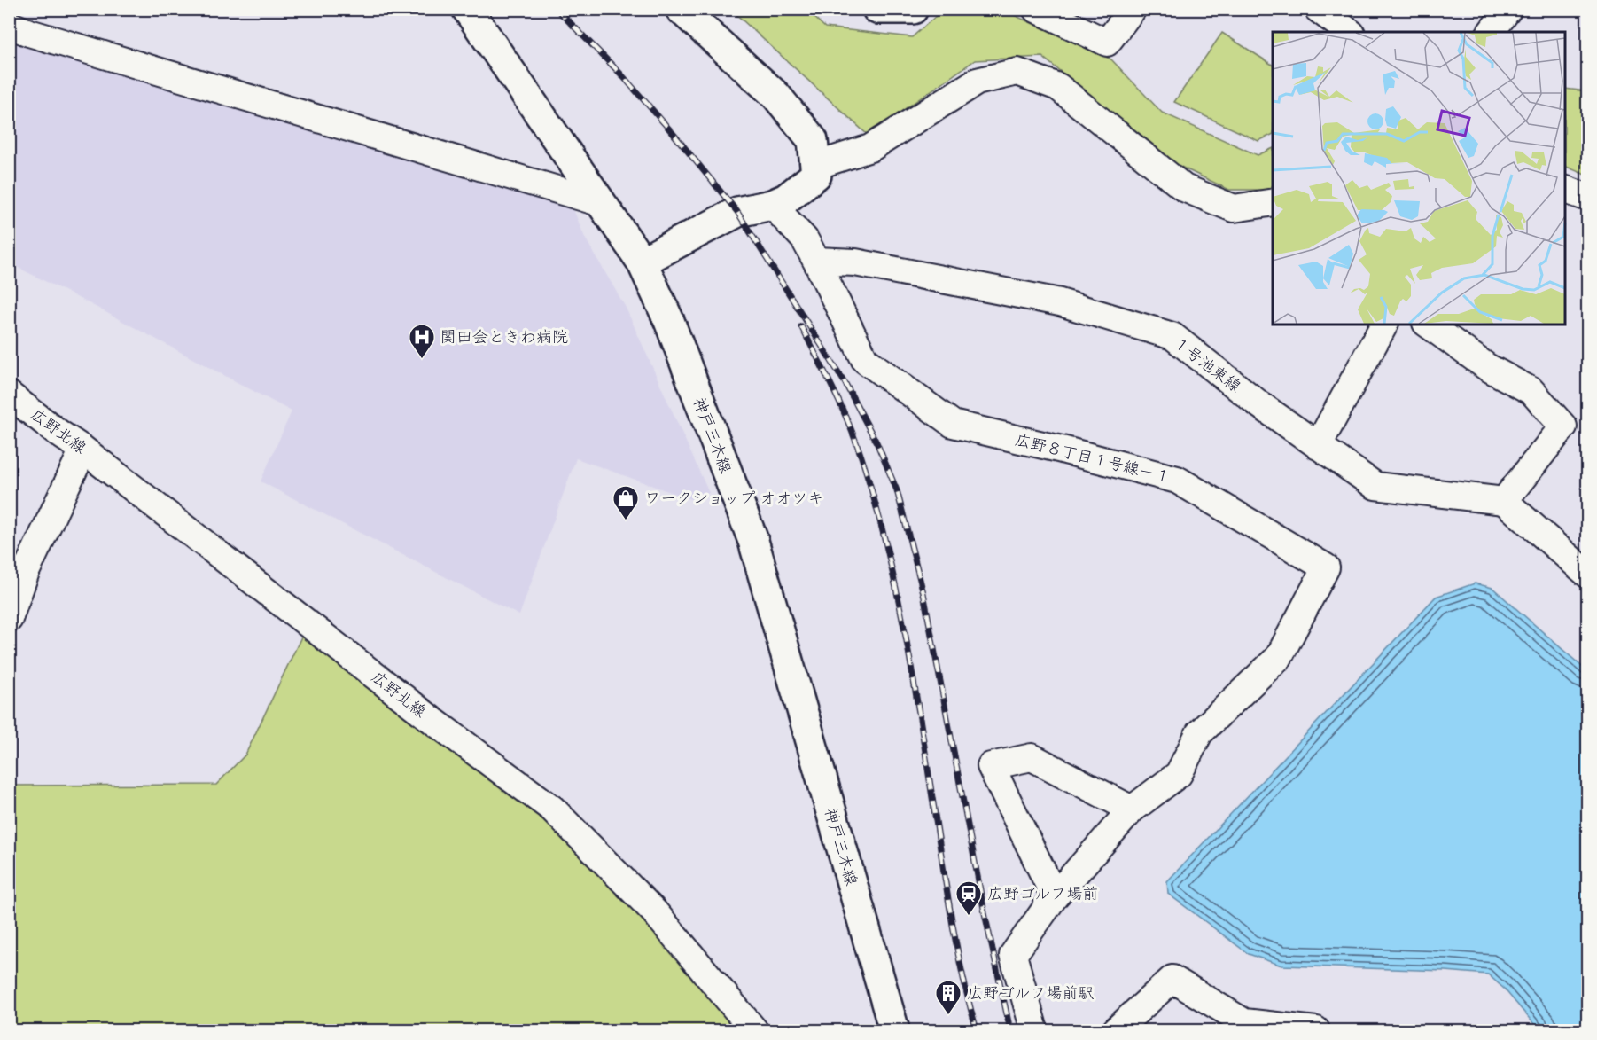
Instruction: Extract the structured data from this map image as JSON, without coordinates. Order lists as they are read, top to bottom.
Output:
{
  "streets": {
    "main road": ["神戸三木線"],
    "street": ["１号池東線", "広野北線", "広野８丁目１号線ー１"]
  },
  "crossings": [
    ["１号池東線", "広野８丁目１号線ー１"]
  ],
  "places": {
    "hospital": ["関田会ときわ病院"],
    "shop": ["ワークショップ オオツキ"],
    "station": ["広野ゴルフ場前"],
    "building": ["広野ゴルフ場前駅"]
  }
}
